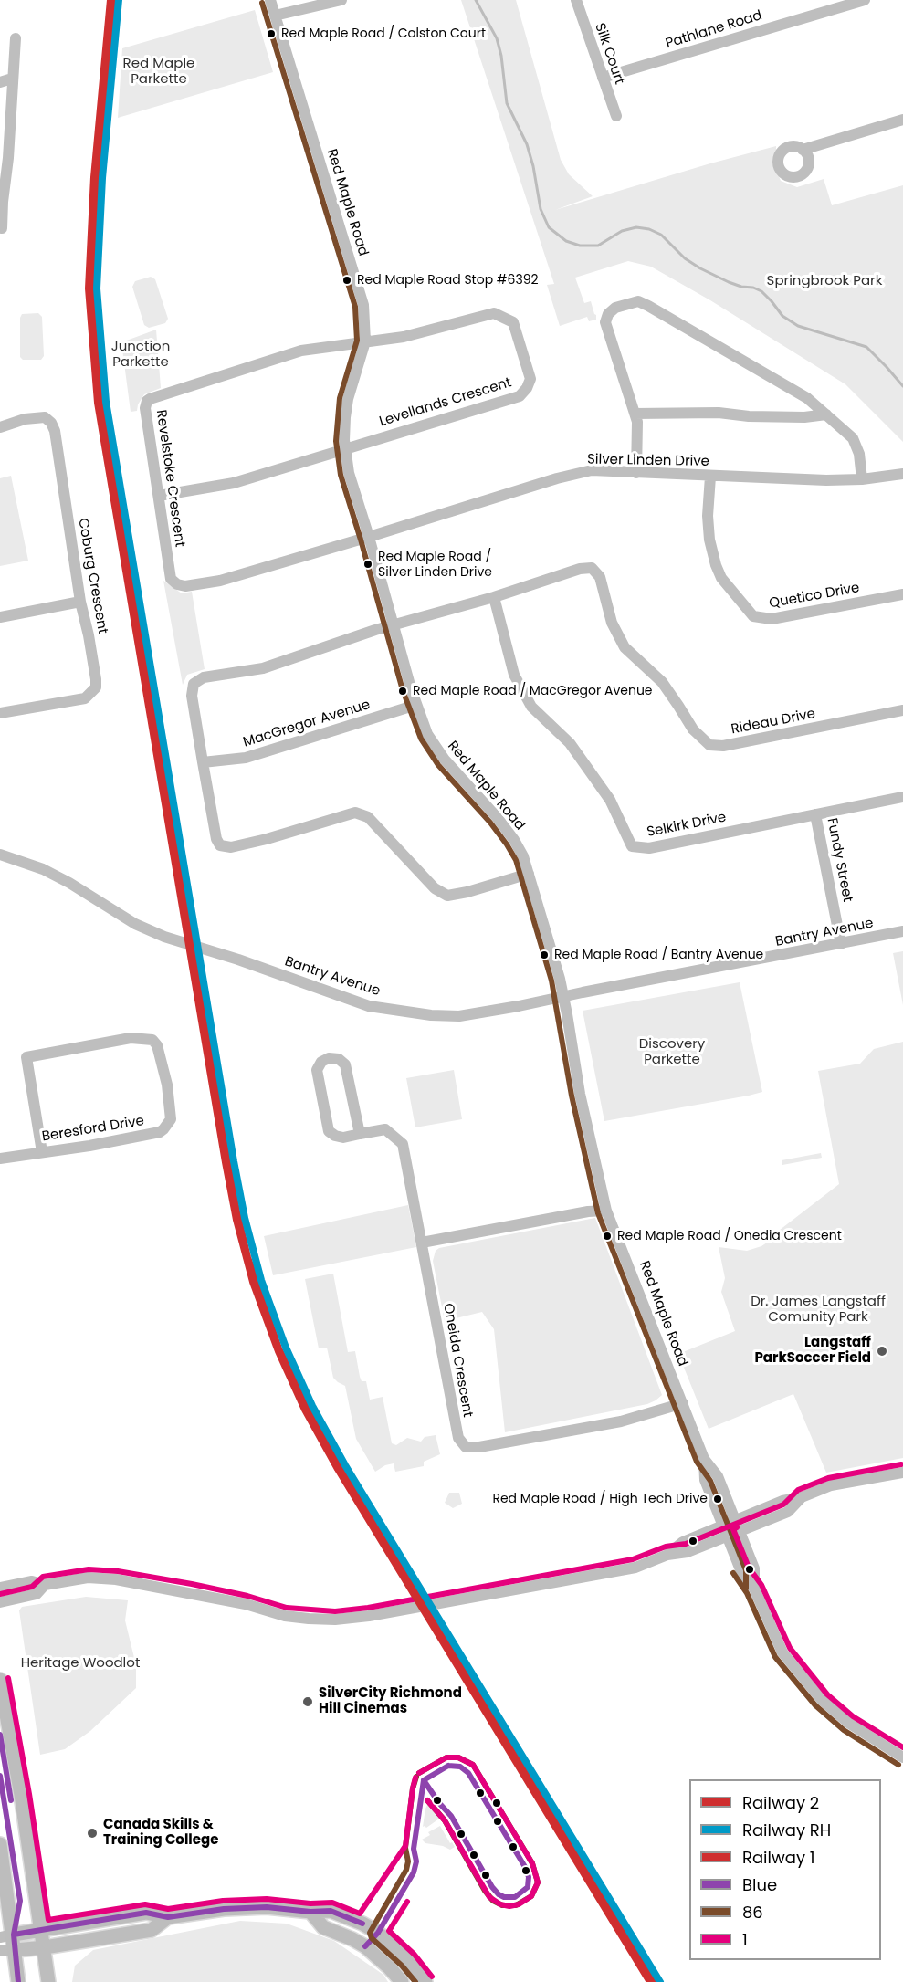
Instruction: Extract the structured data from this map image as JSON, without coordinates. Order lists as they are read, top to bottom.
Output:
{
  "streets": {
    "street": [
      "Pathlane Road",
      "Silk Court",
      "Red Maple Road",
      "Levellands Crescent",
      "Silver Linden Drive",
      "Revelstoke Crescent",
      "Coburg Crescent",
      "Quetico Drive",
      "Rideau Drive",
      "MacGregor Avenue",
      "Selkirk Drive",
      "Fundy Street",
      "Bantry Avenue",
      "Beresford Drive",
      "Oneida Crescent"
    ]
  },
  "crossings": [
    ["Pathlane Road", "Silk Court"],
    ["Red Maple Road", "Levellands Crescent"],
    ["Red Maple Road", "Silver Linden Drive"],
    ["Red Maple Road", "Revelstoke Crescent"],
    ["Red Maple Road", "Rideau Drive"],
    ["Red Maple Road", "MacGregor Avenue"],
    ["Red Maple Road", "Bantry Avenue"],
    ["Red Maple Road", "Oneida Crescent"],
    ["Levellands Crescent", "Revelstoke Crescent"],
    ["Silver Linden Drive", "Revelstoke Crescent"],
    ["Silver Linden Drive", "Quetico Drive"],
    ["Rideau Drive", "MacGregor Avenue"],
    ["Rideau Drive", "Selkirk Drive"],
    ["Selkirk Drive", "Fundy Street"],
    ["Fundy Street", "Bantry Avenue"]
  ],
  "parks": [
    "Red Maple Parkette",
    "Springbrook Park",
    "Junction Parkette",
    "Discovery Parkette",
    "Dr. James Langstaff Comunity Park",
    "Heritage Woodlot"
  ],
  "places": [
    "Red Maple Road / Colston Court",
    "Red Maple Road Stop #6392",
    "Red Maple Road / Silver Linden Drive",
    "Red Maple Road / MacGregor Avenue",
    "Red Maple Road / Bantry Avenue",
    "Red Maple Road / Onedia Crescent",
    "Langstaff ParkSoccer Field",
    "Red Maple Road / High Tech Drive",
    "SilverCity Richmond Hill Cinemas",
    "Canada Skills & Training College"
  ],
  "lines": [
    "rail line 2",
    "rail line RH",
    "rail line 1",
    "transit line 86",
    "transit line 1",
    "transit line Blue"
  ],
  "legend": [
    "Railway 2",
    "Railway RH",
    "Railway 1",
    "Blue",
    "86",
    "1"
  ]
}
